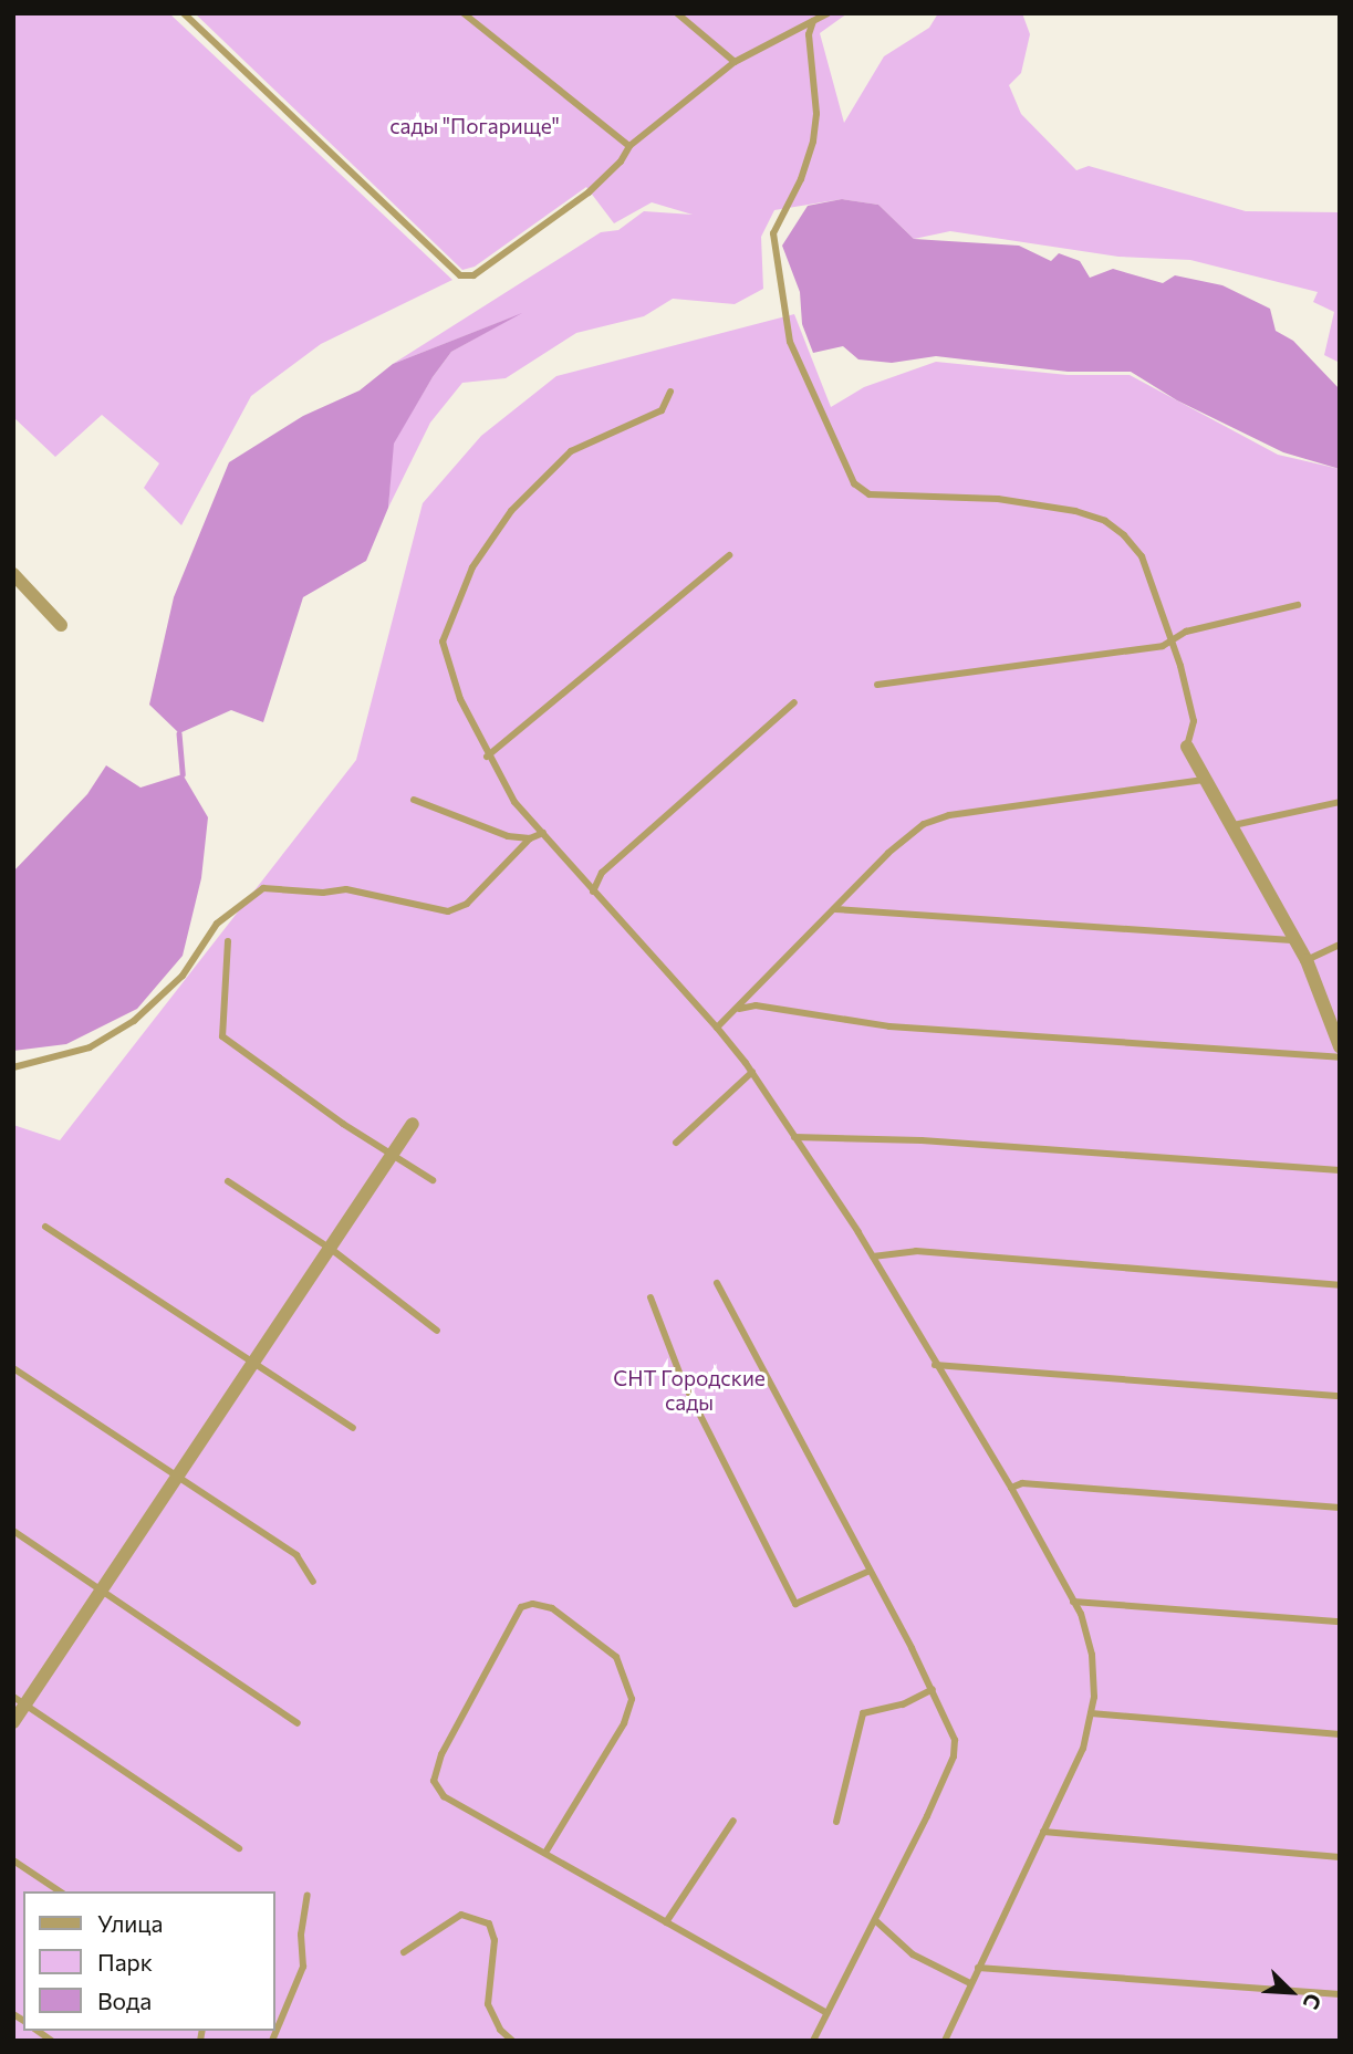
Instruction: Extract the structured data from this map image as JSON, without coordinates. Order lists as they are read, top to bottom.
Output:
{
  "parks": ["сады \"Погарище\"", "СНТ Городские сады"],
  "legend": ["Улица", "Парк", "Вода"],
  "north": "bottom right"
}
